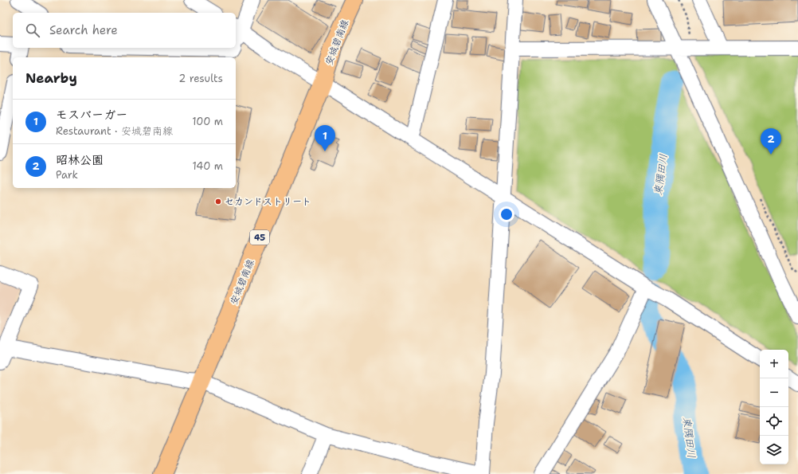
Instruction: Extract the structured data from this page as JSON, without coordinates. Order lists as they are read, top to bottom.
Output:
{
  "streets": {
    "main road": ["安城碧南線", "45"]
  },
  "water": ["東隅田川"],
  "places": ["セカンドストリート"],
  "page": {
    "search": "Search here",
    "heading": ["Nearby", "2 results"],
    "list": [
      {
        "mark": "1",
        "name": "モスバーガー",
        "note": "Restaurant · 安城碧南線",
        "value": "100 m"
      },
      {
        "mark": "2",
        "name": "昭林公園",
        "note": "Park",
        "value": "140 m"
      }
    ],
    "pins": ["1", "2"],
    "map_buttons": ["+", "−"]
  }
}
